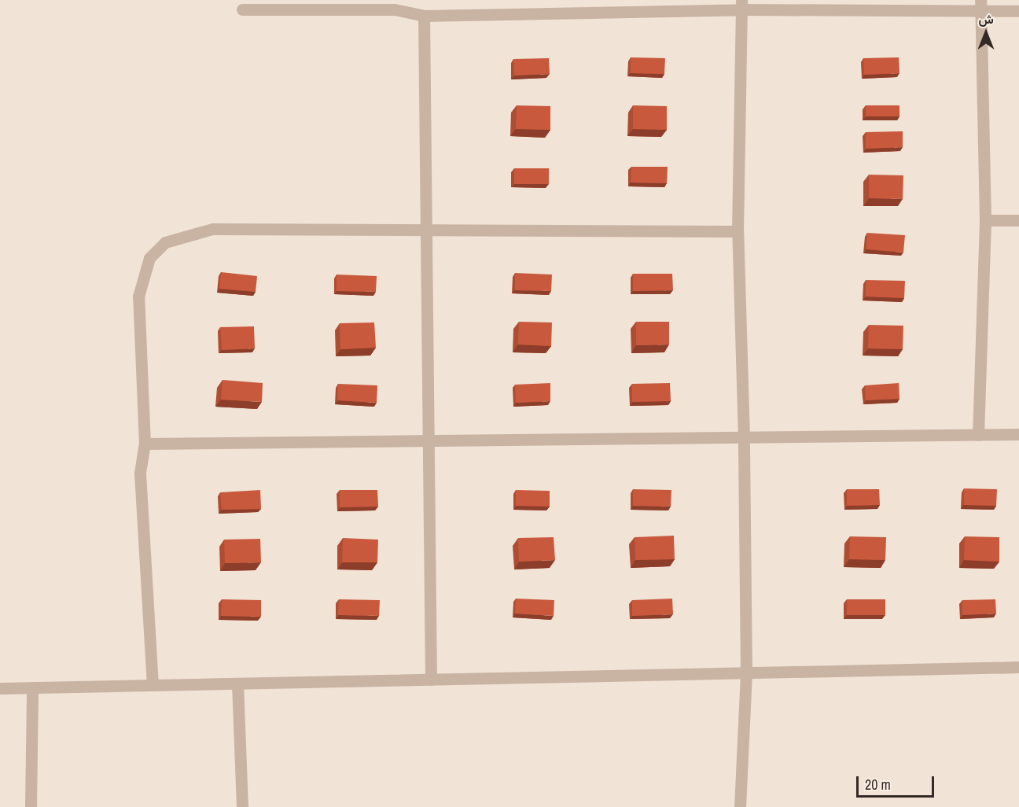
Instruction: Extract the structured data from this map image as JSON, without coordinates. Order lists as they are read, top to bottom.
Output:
{
  "scale_bar": "20 m",
  "north": "top"
}
